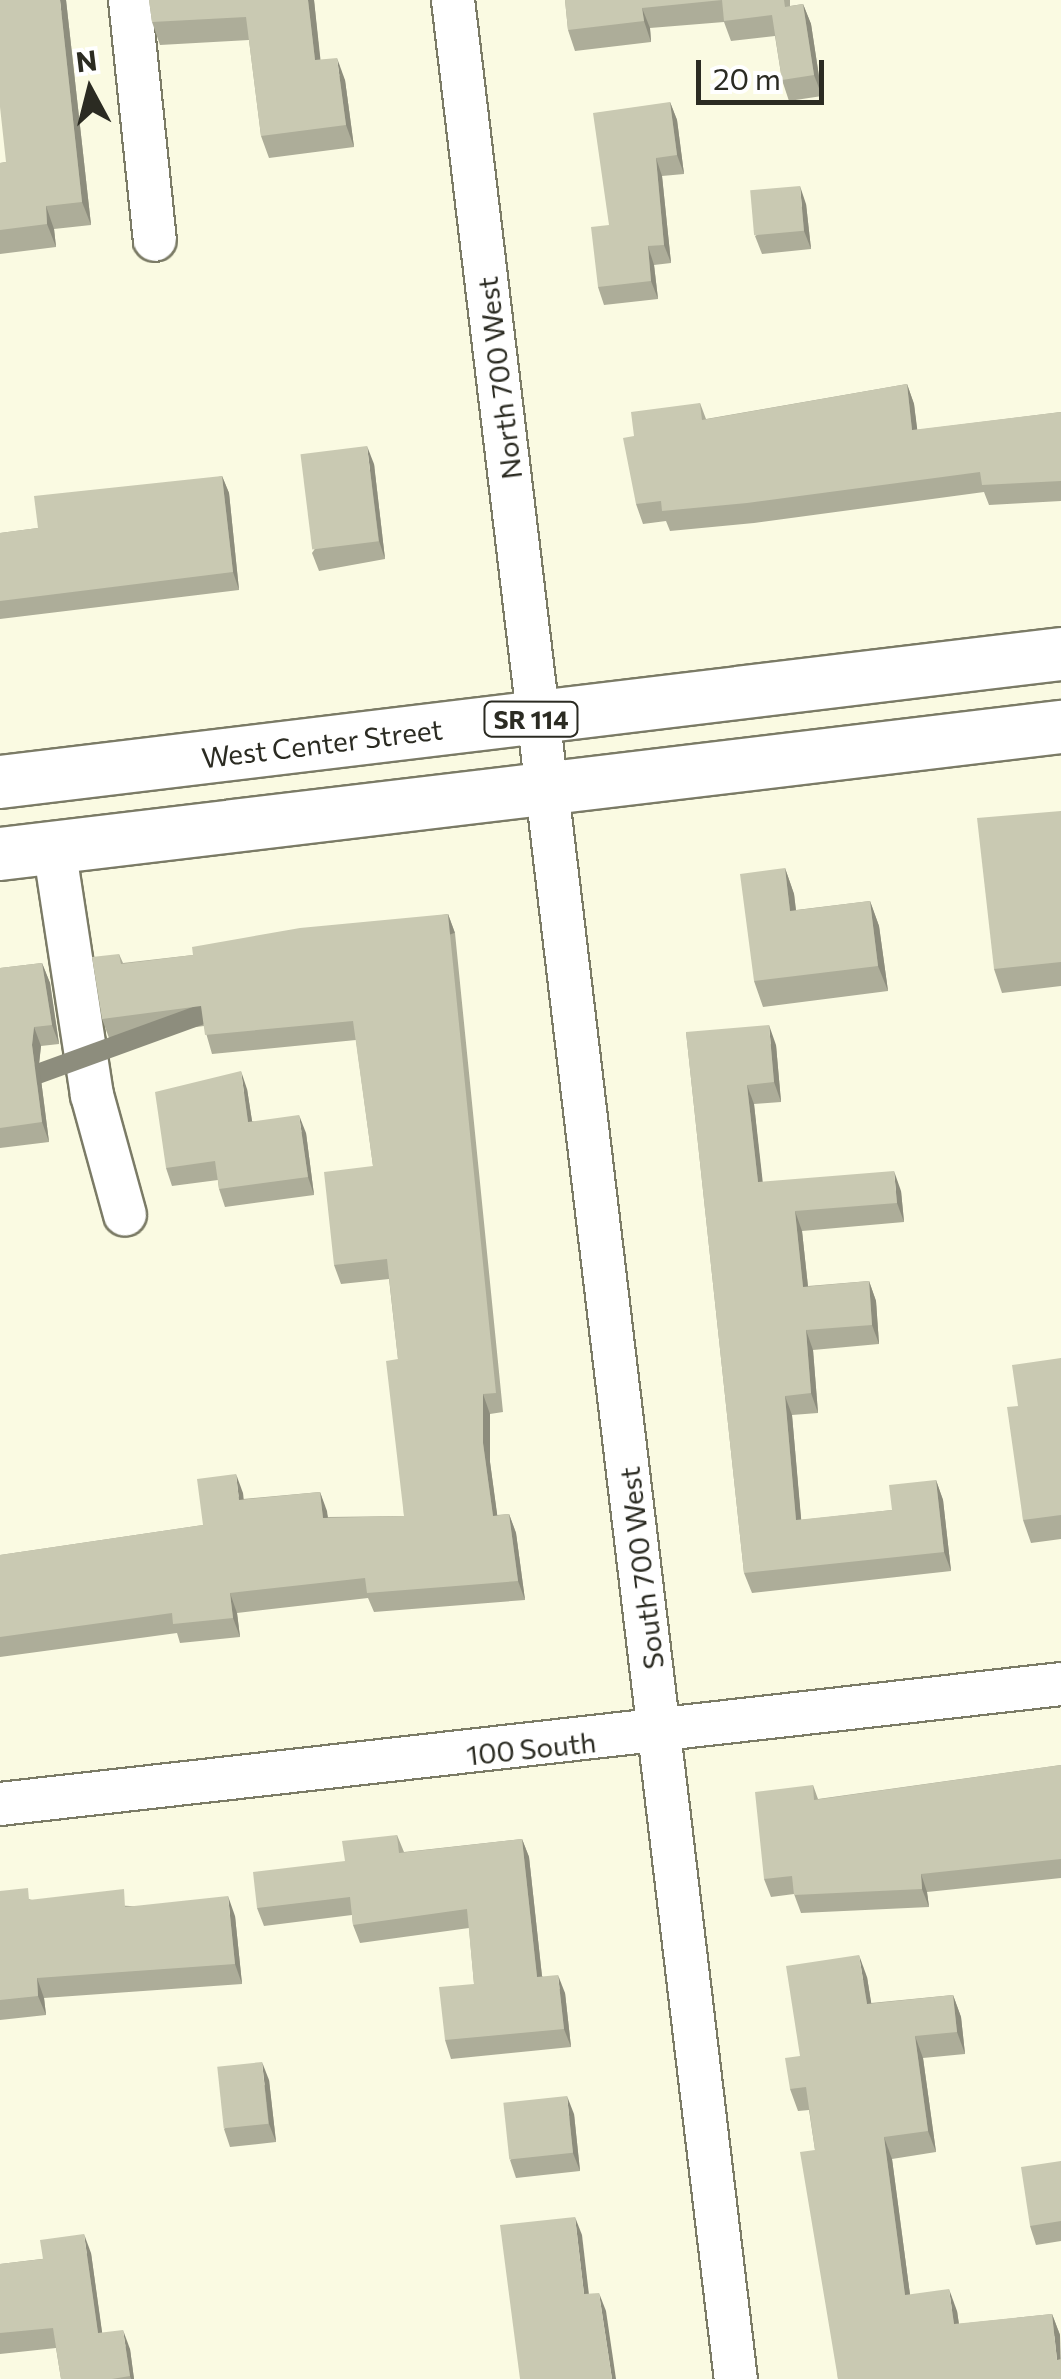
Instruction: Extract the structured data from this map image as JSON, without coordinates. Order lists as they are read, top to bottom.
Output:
{
  "streets": {
    "main road": ["SR 114", "West Center Street"],
    "street": ["North 700 West", "South 700 West", "100 South"]
  },
  "crossings": [
    ["North 700 West", "West Center Street"],
    ["North 700 West", "South 700 West"],
    ["West Center Street", "South 700 West"],
    ["South 700 West", "100 South"]
  ],
  "scale_bar": "20 m",
  "north": "top"
}
